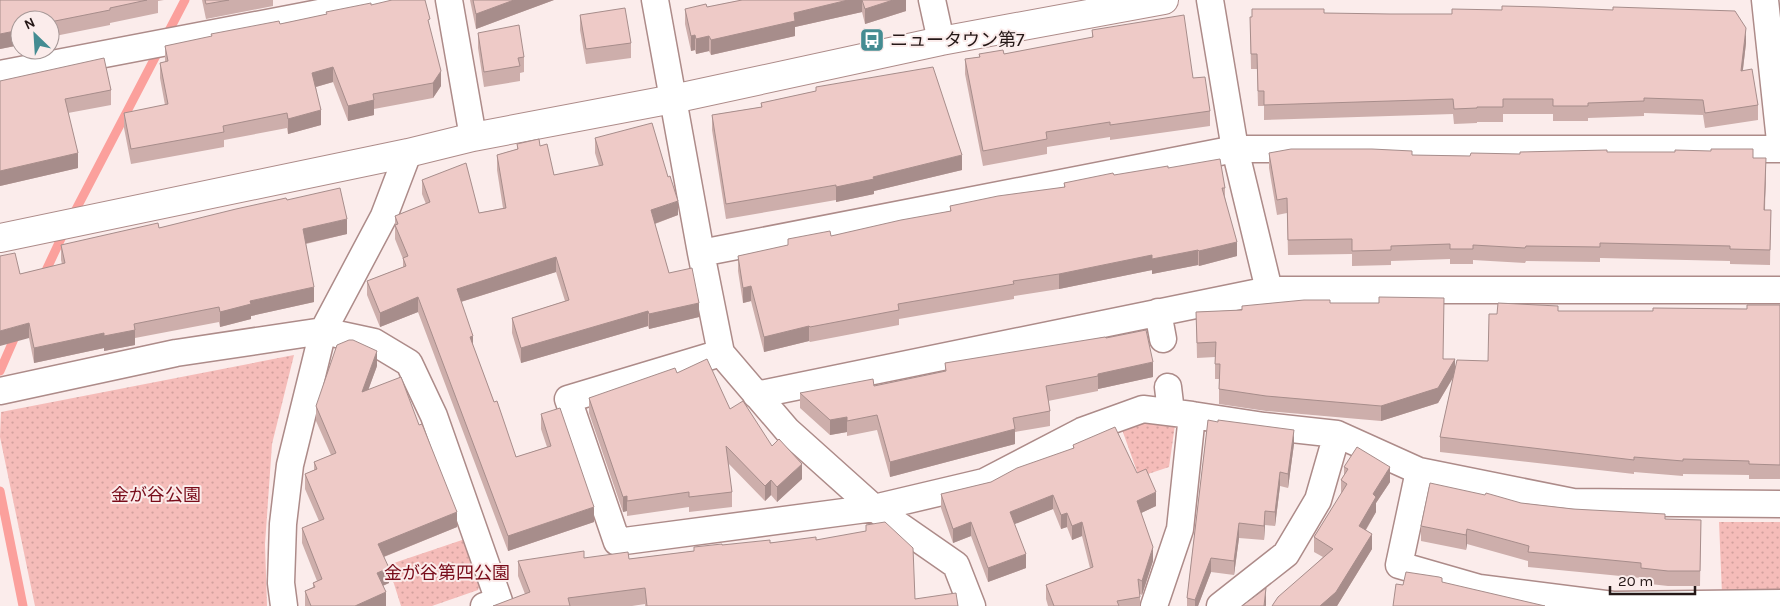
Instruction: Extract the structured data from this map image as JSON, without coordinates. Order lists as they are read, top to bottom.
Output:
{
  "parks": ["金が谷公園", "金が谷第四公園"],
  "places": {
    "bus stop": ["ニュータウン第7"]
  },
  "scale_bar": "20 m",
  "north": "top left"
}
